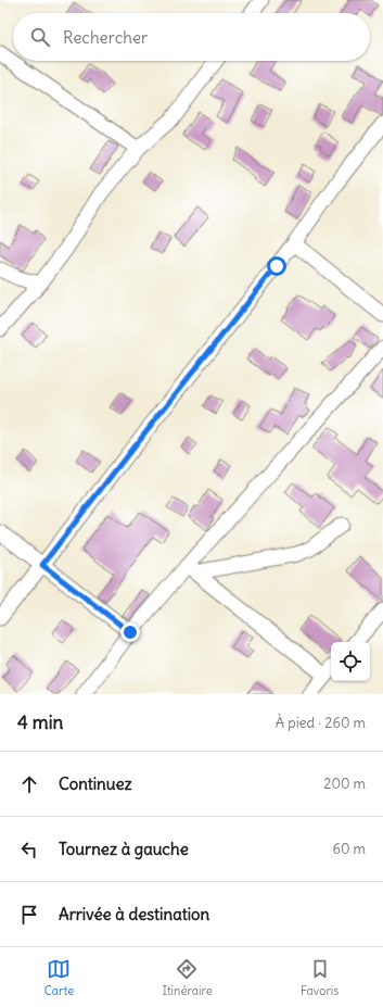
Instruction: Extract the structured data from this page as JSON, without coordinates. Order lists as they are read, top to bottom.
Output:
{
  "page": {
    "search": "Rechercher",
    "heading": ["4 min", "À pied · 260 m"],
    "list": [
      ["Continuez", "200 m"],
      ["Tournez à gauche", "60 m"],
      "Arrivée à destination"
    ],
    "nav": ["Carte", "Itinéraire", "Favoris"]
  }
}
